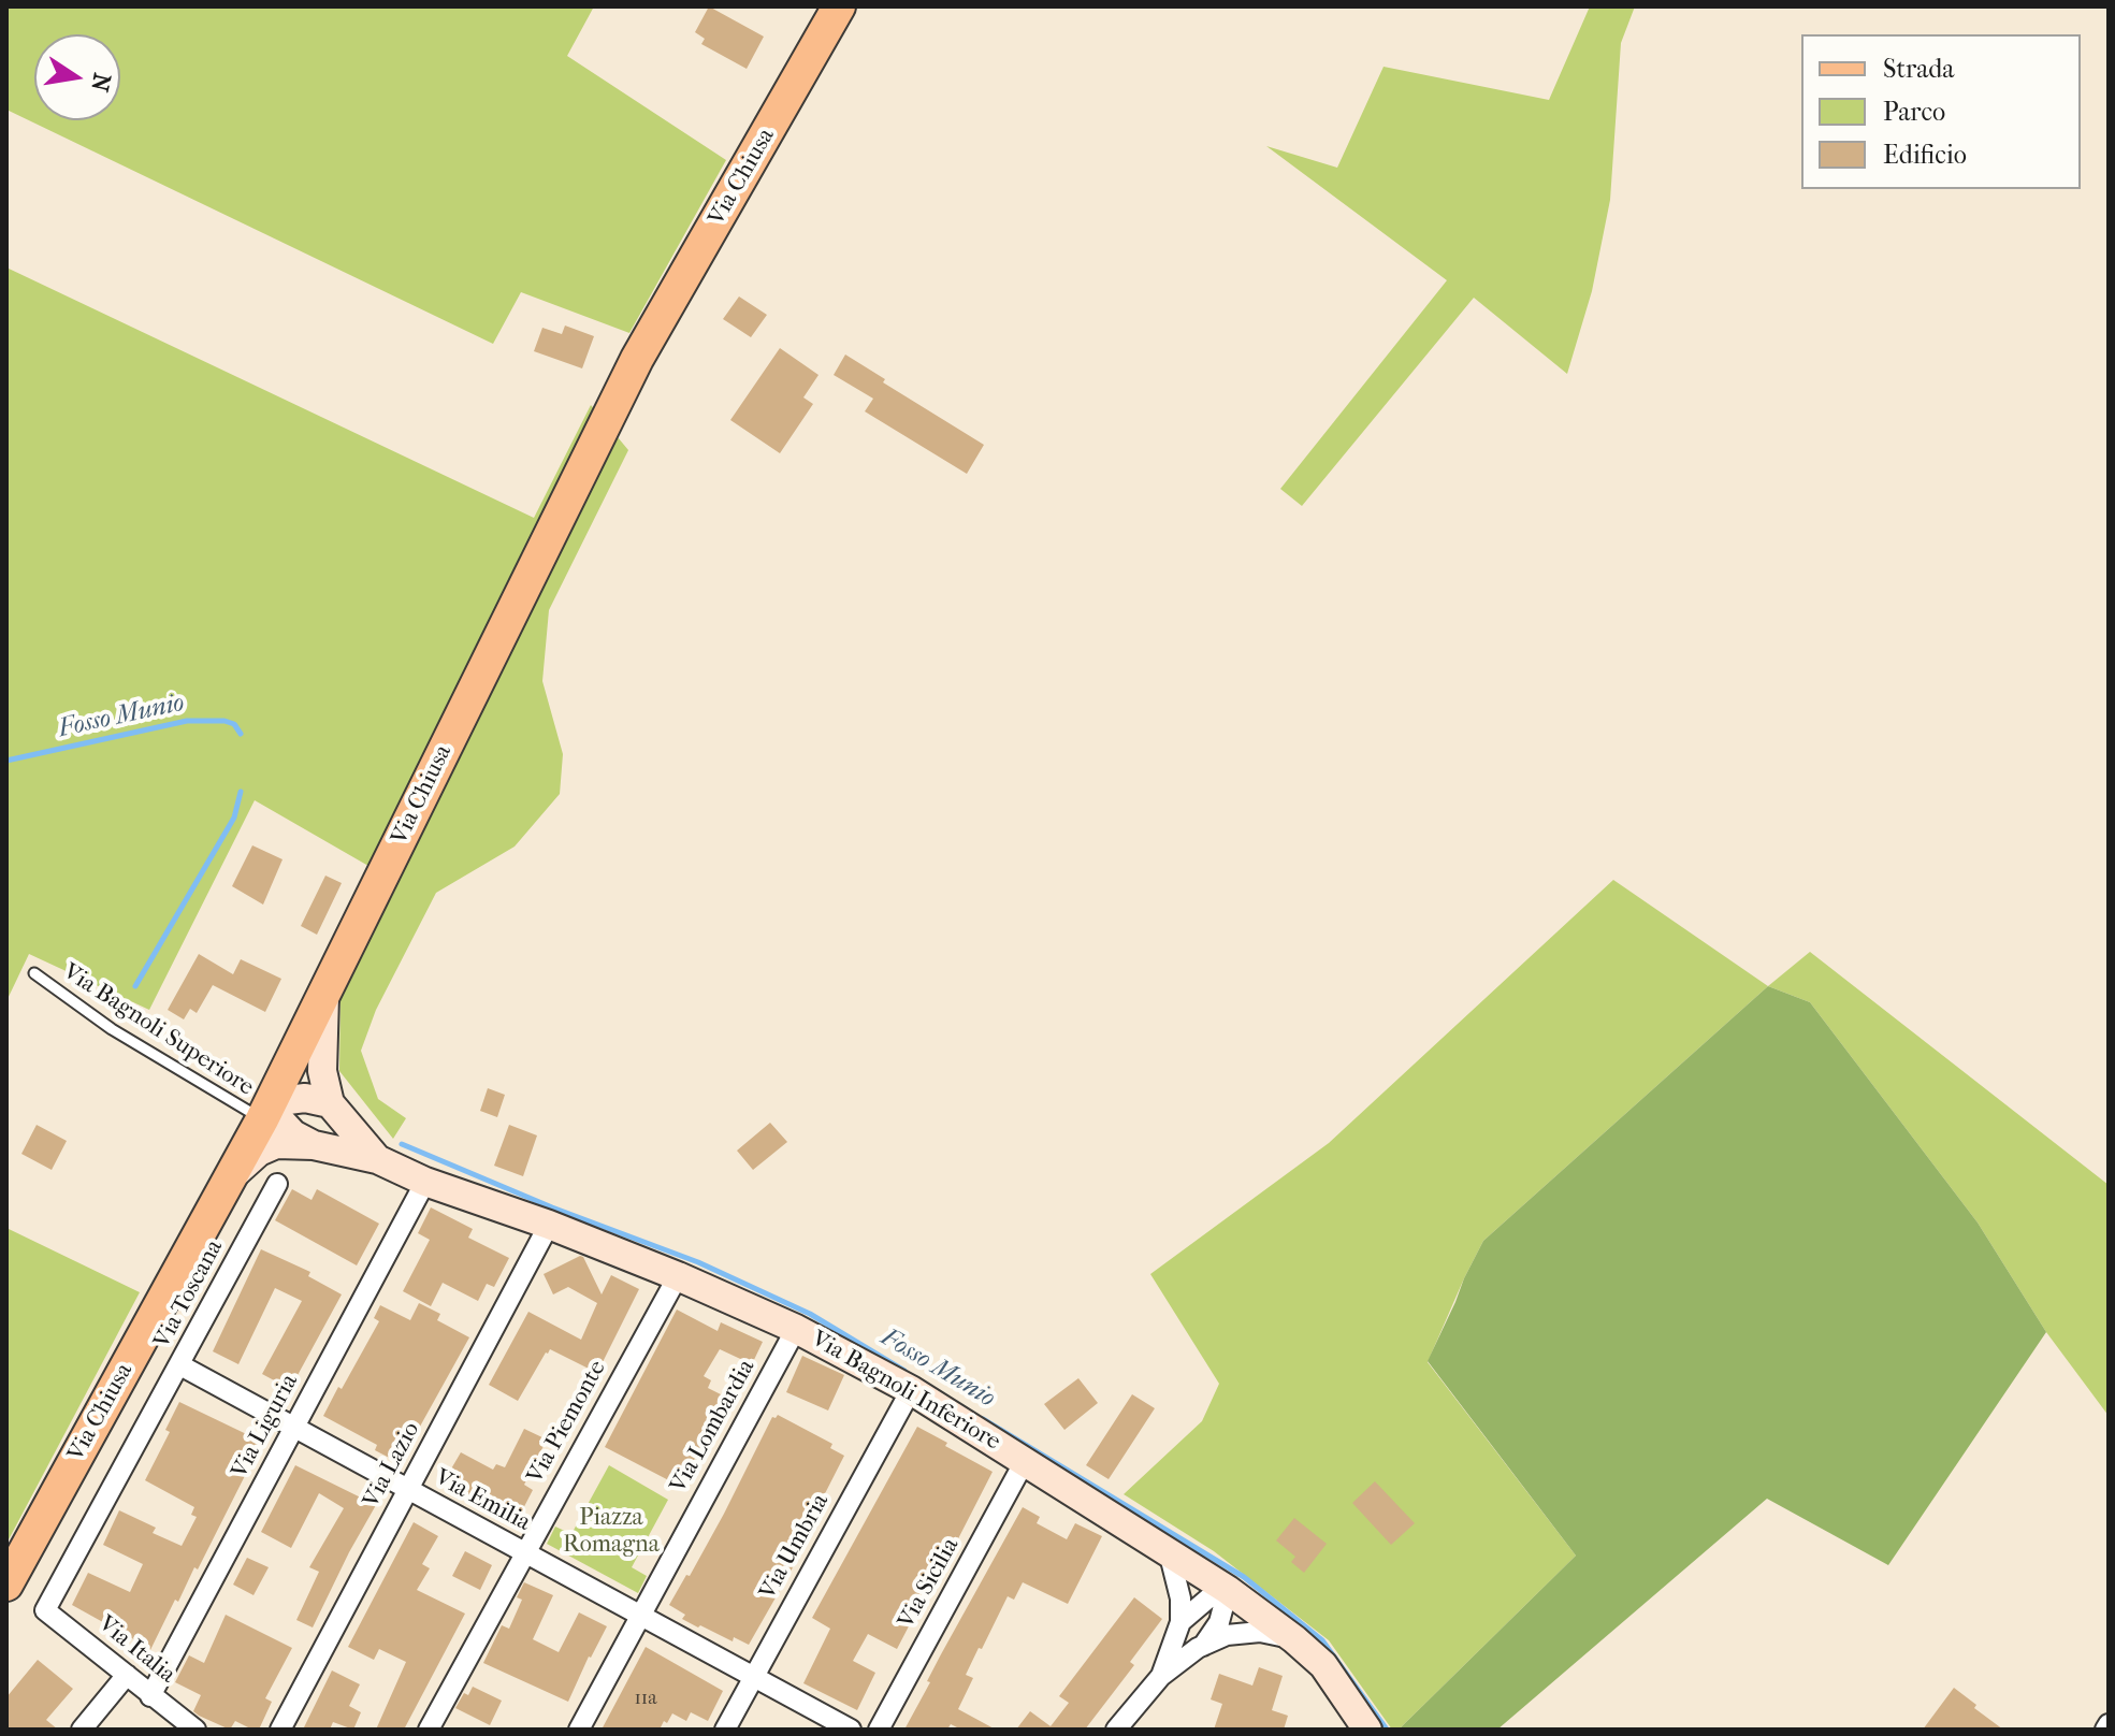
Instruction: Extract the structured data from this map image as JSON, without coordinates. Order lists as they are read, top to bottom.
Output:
{
  "streets": {
    "main road": ["Via Chiusa"],
    "street": [
      "Via Toscana",
      "Via Bagnoli Inferiore",
      "Via Piemonte",
      "Via Liguria",
      "Via Lombardia",
      "Via Lazio",
      "Via Emilia",
      "Via Umbria",
      "Via Sicilia",
      "Via Italia"
    ],
    "lane": ["Via Bagnoli Superiore"]
  },
  "crossings": [
    ["Via Chiusa", "Via Bagnoli Superiore"],
    ["Via Chiusa", "Via Bagnoli Inferiore"],
    ["Via Bagnoli Superiore", "Via Bagnoli Inferiore"],
    ["Via Toscana", "Via Emilia"],
    ["Via Toscana", "Via Italia"],
    ["Via Bagnoli Inferiore", "Via Piemonte"],
    ["Via Bagnoli Inferiore", "Via Liguria"],
    ["Via Bagnoli Inferiore", "Via Lombardia"],
    ["Via Bagnoli Inferiore", "Via Lazio"],
    ["Via Bagnoli Inferiore", "Via Umbria"],
    ["Via Bagnoli Inferiore", "Via Sicilia"],
    ["Via Piemonte", "Via Emilia"],
    ["Via Liguria", "Via Emilia"],
    ["Via Liguria", "Via Italia"],
    ["Via Lombardia", "Via Emilia"],
    ["Via Lazio", "Via Emilia"],
    ["Via Emilia", "Via Umbria"]
  ],
  "water": ["Fosso Munio"],
  "parks": ["Piazza Romagna"],
  "house_numbers": ["11a"],
  "legend": ["Strada", "Parco", "Edificio"],
  "north": "right"
}
